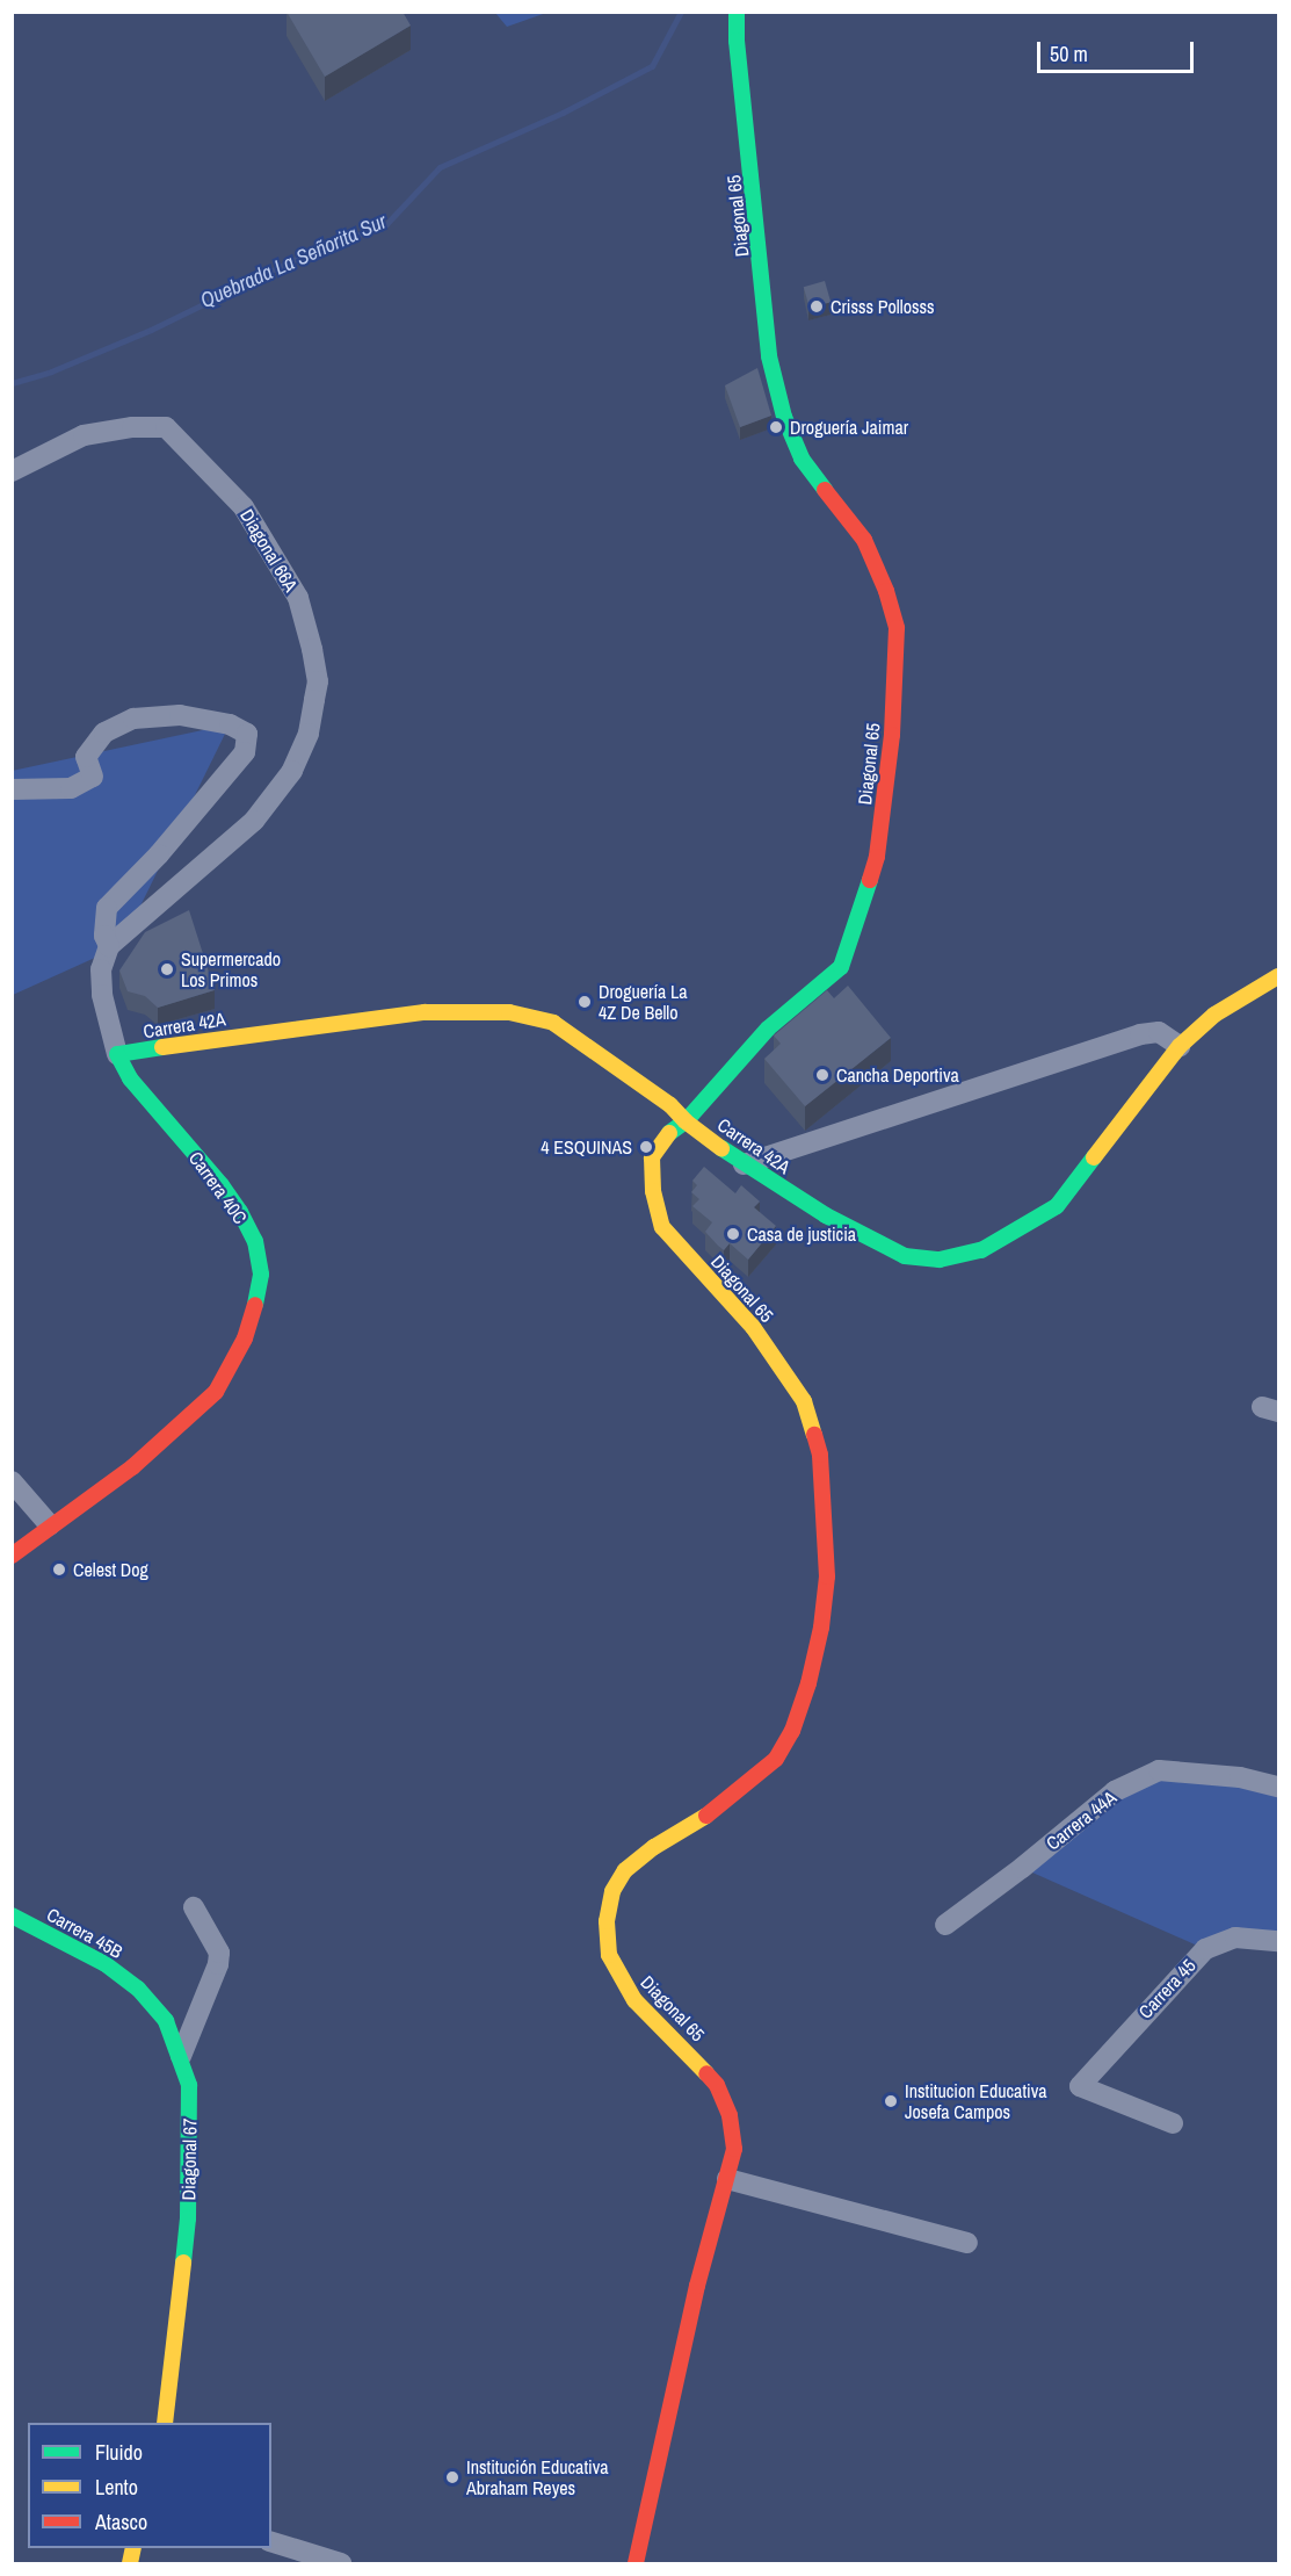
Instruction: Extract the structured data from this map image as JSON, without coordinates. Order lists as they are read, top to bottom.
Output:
{
  "streets": {
    "street": [
      "Diagonal 65",
      "Diagonal 66A",
      "Carrera 42A",
      "Carrera 40C",
      "Carrera 44A",
      "Carrera 45B",
      "Carrera 45",
      "Diagonal 67"
    ]
  },
  "crossings": [
    ["Diagonal 65", "Carrera 42A"],
    ["Diagonal 66A", "Carrera 40C"],
    ["Carrera 42A", "Carrera 40C"],
    ["Carrera 45B", "Diagonal 67"]
  ],
  "water": ["Quebrada La Señorita Sur"],
  "places": [
    "Crisss Pollosss",
    "Droguería Jaimar",
    "Supermercado Los Primos",
    "Droguería La 4Z De Bello",
    "Cancha Deportiva",
    "4 ESQUINAS",
    "Casa de justicia",
    "Celest Dog",
    "Institucion Educativa Josefa Campos",
    "Institución Educativa Abraham Reyes"
  ],
  "legend": ["Fluido", "Lento", "Atasco"],
  "scale_bar": "50 m"
}
